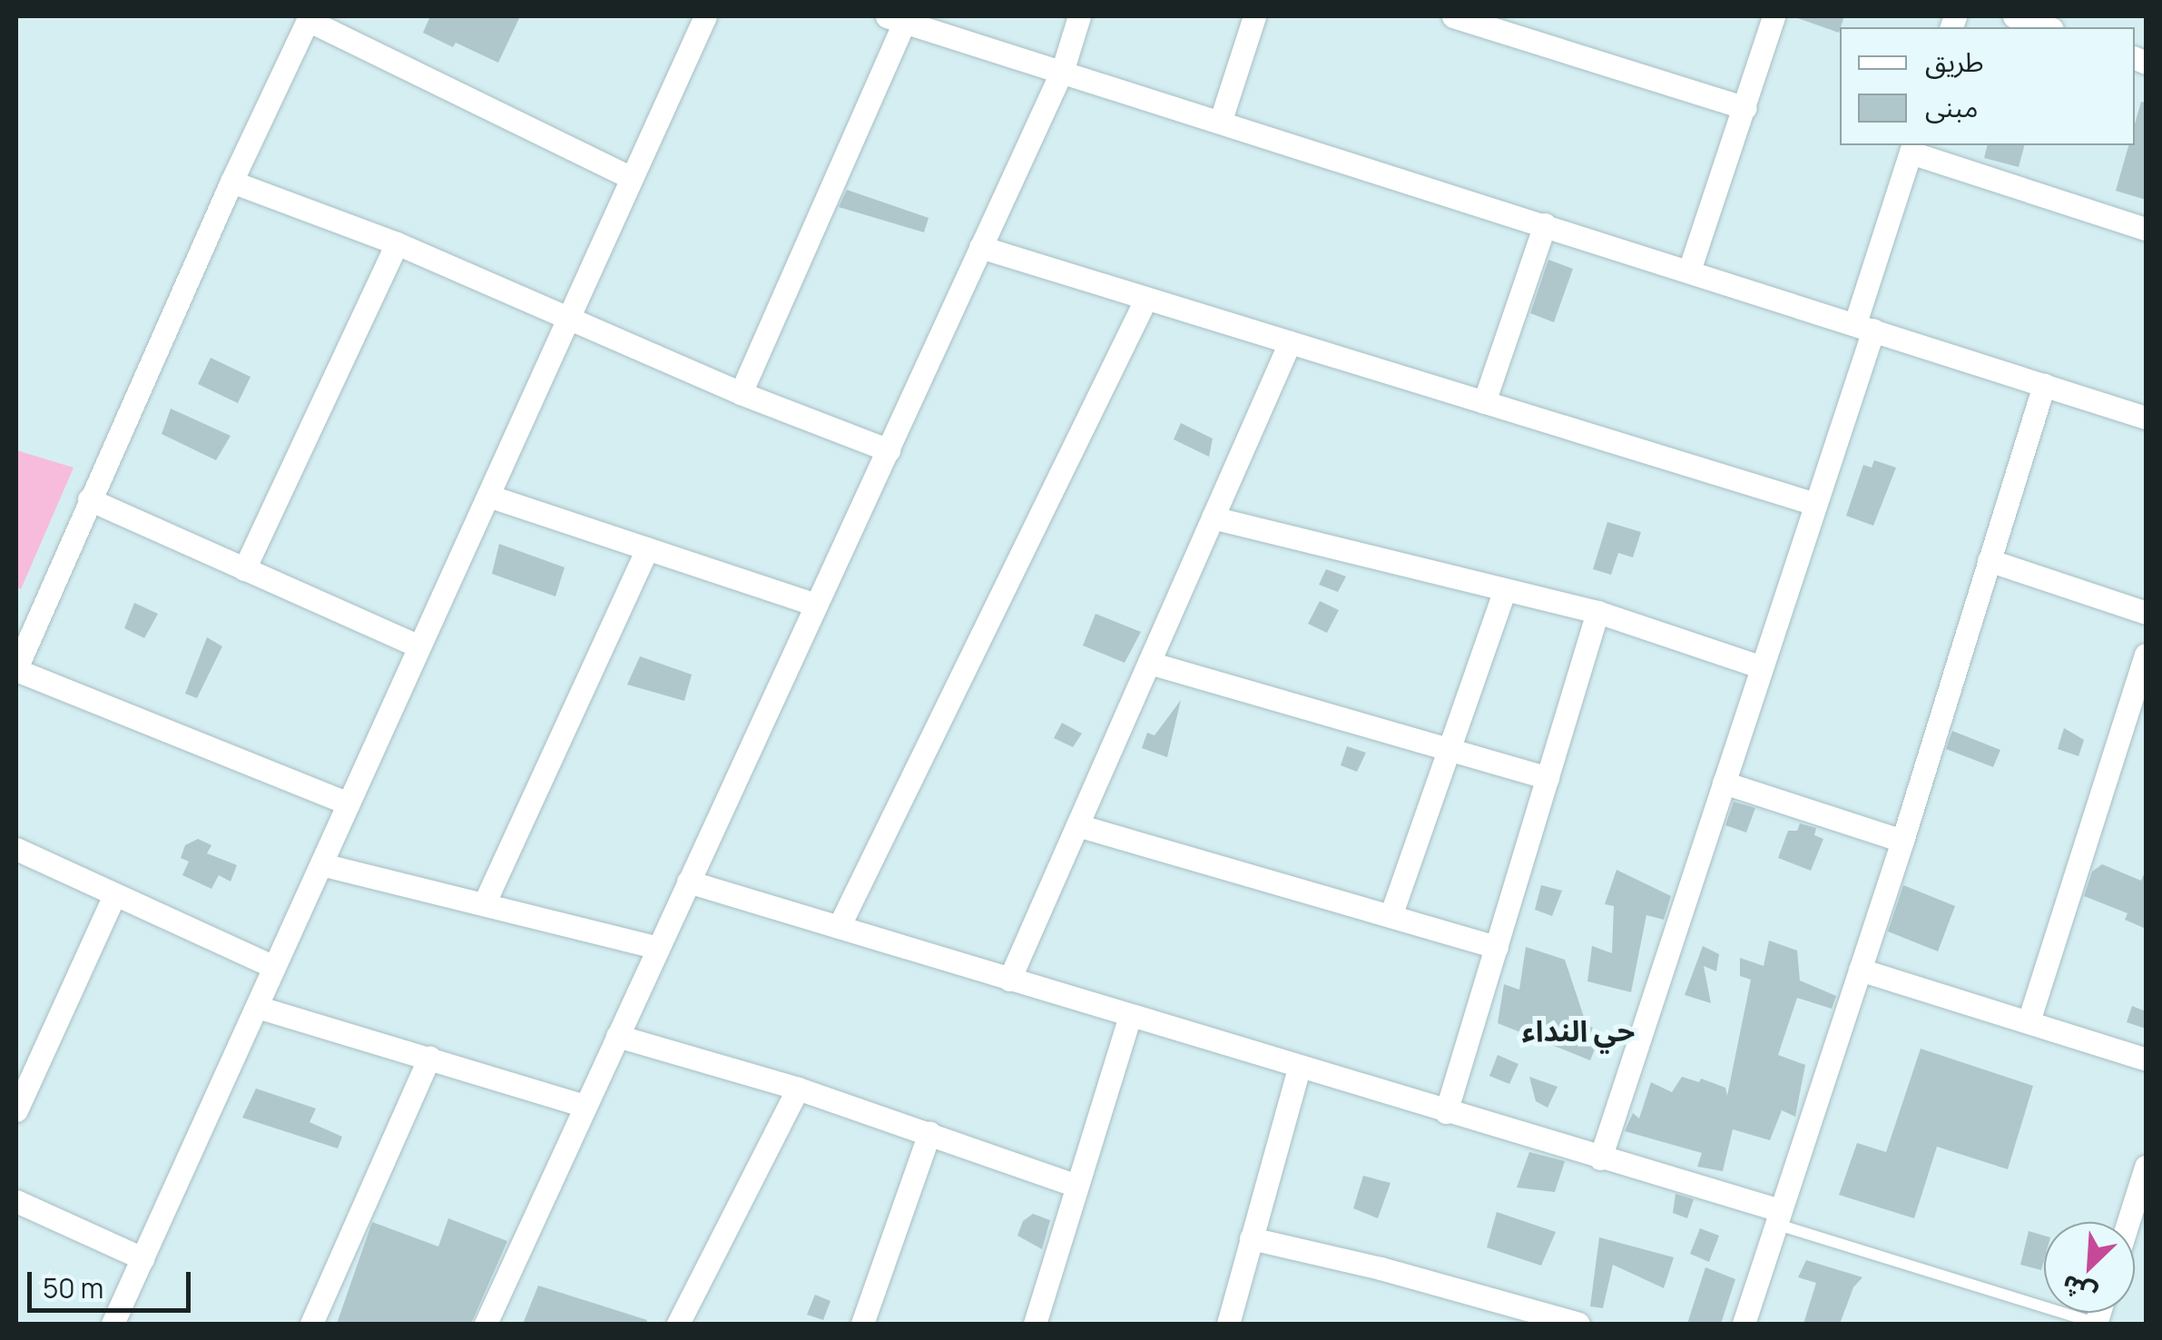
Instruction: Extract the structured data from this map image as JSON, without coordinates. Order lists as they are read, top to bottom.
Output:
{
  "districts": ["حي النداء"],
  "legend": ["طريق", "مبنى"],
  "scale_bar": "50 m",
  "north": "bottom left"
}
